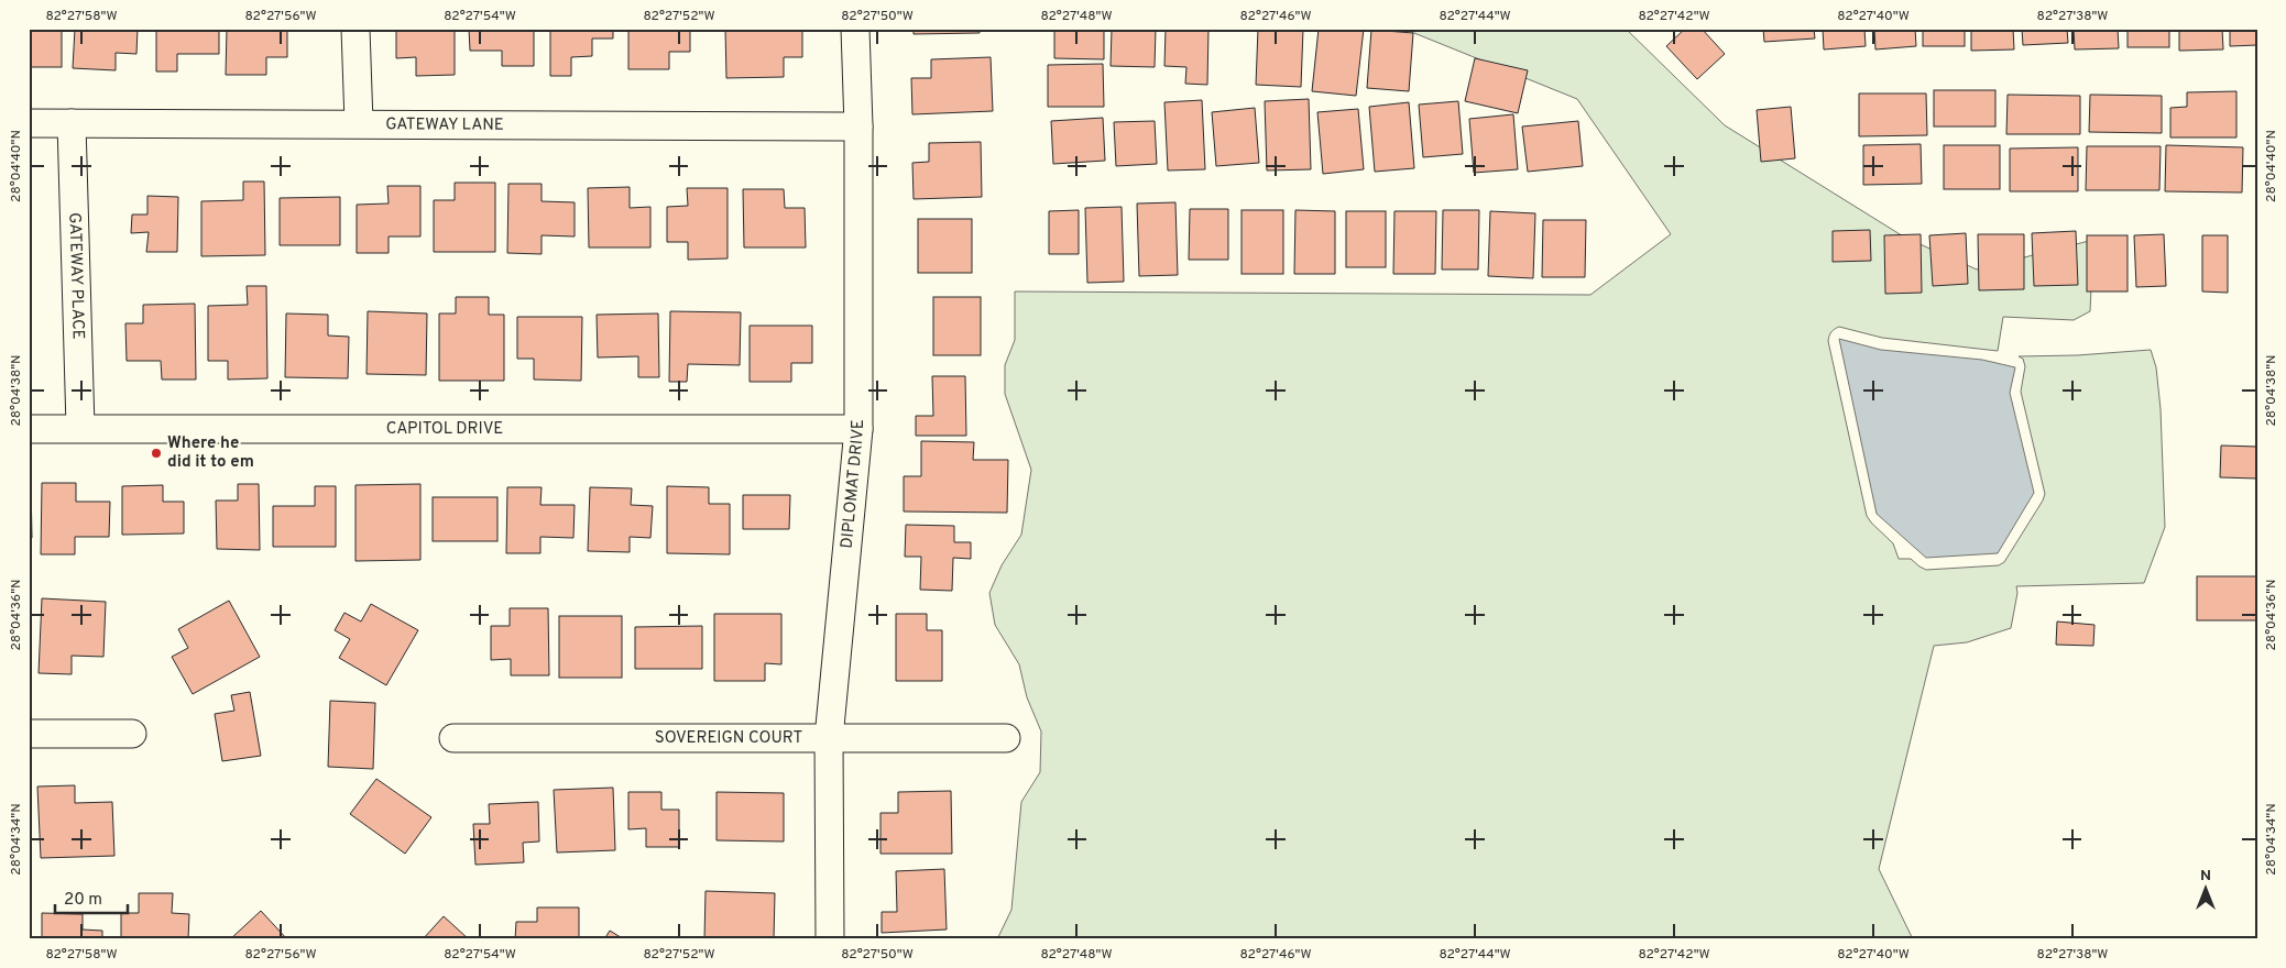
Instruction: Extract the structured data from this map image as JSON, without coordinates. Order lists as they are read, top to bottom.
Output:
{
  "streets": {
    "street": [
      "GATEWAY LANE",
      "GATEWAY PLACE",
      "CAPITOL DRIVE",
      "DIPLOMAT DRIVE",
      "SOVEREIGN COURT"
    ]
  },
  "crossings": [
    ["GATEWAY LANE", "GATEWAY PLACE"],
    ["GATEWAY LANE", "DIPLOMAT DRIVE"],
    ["GATEWAY PLACE", "CAPITOL DRIVE"],
    ["CAPITOL DRIVE", "DIPLOMAT DRIVE"],
    ["DIPLOMAT DRIVE", "SOVEREIGN COURT"]
  ],
  "places": ["Where he did it to em"],
  "scale_bar": "20 m",
  "north": "top",
  "coordinates": [
    "82°27'58\"W",
    "82°27'56\"W",
    "82°27'54\"W",
    "82°27'52\"W",
    "82°27'50\"W",
    "82°27'48\"W",
    "82°27'46\"W",
    "82°27'44\"W",
    "82°27'42\"W",
    "82°27'40\"W",
    "82°27'38\"W",
    "28°04'40\"N",
    "28°04'38\"N",
    "28°04'36\"N",
    "28°04'34\"N"
  ]
}
